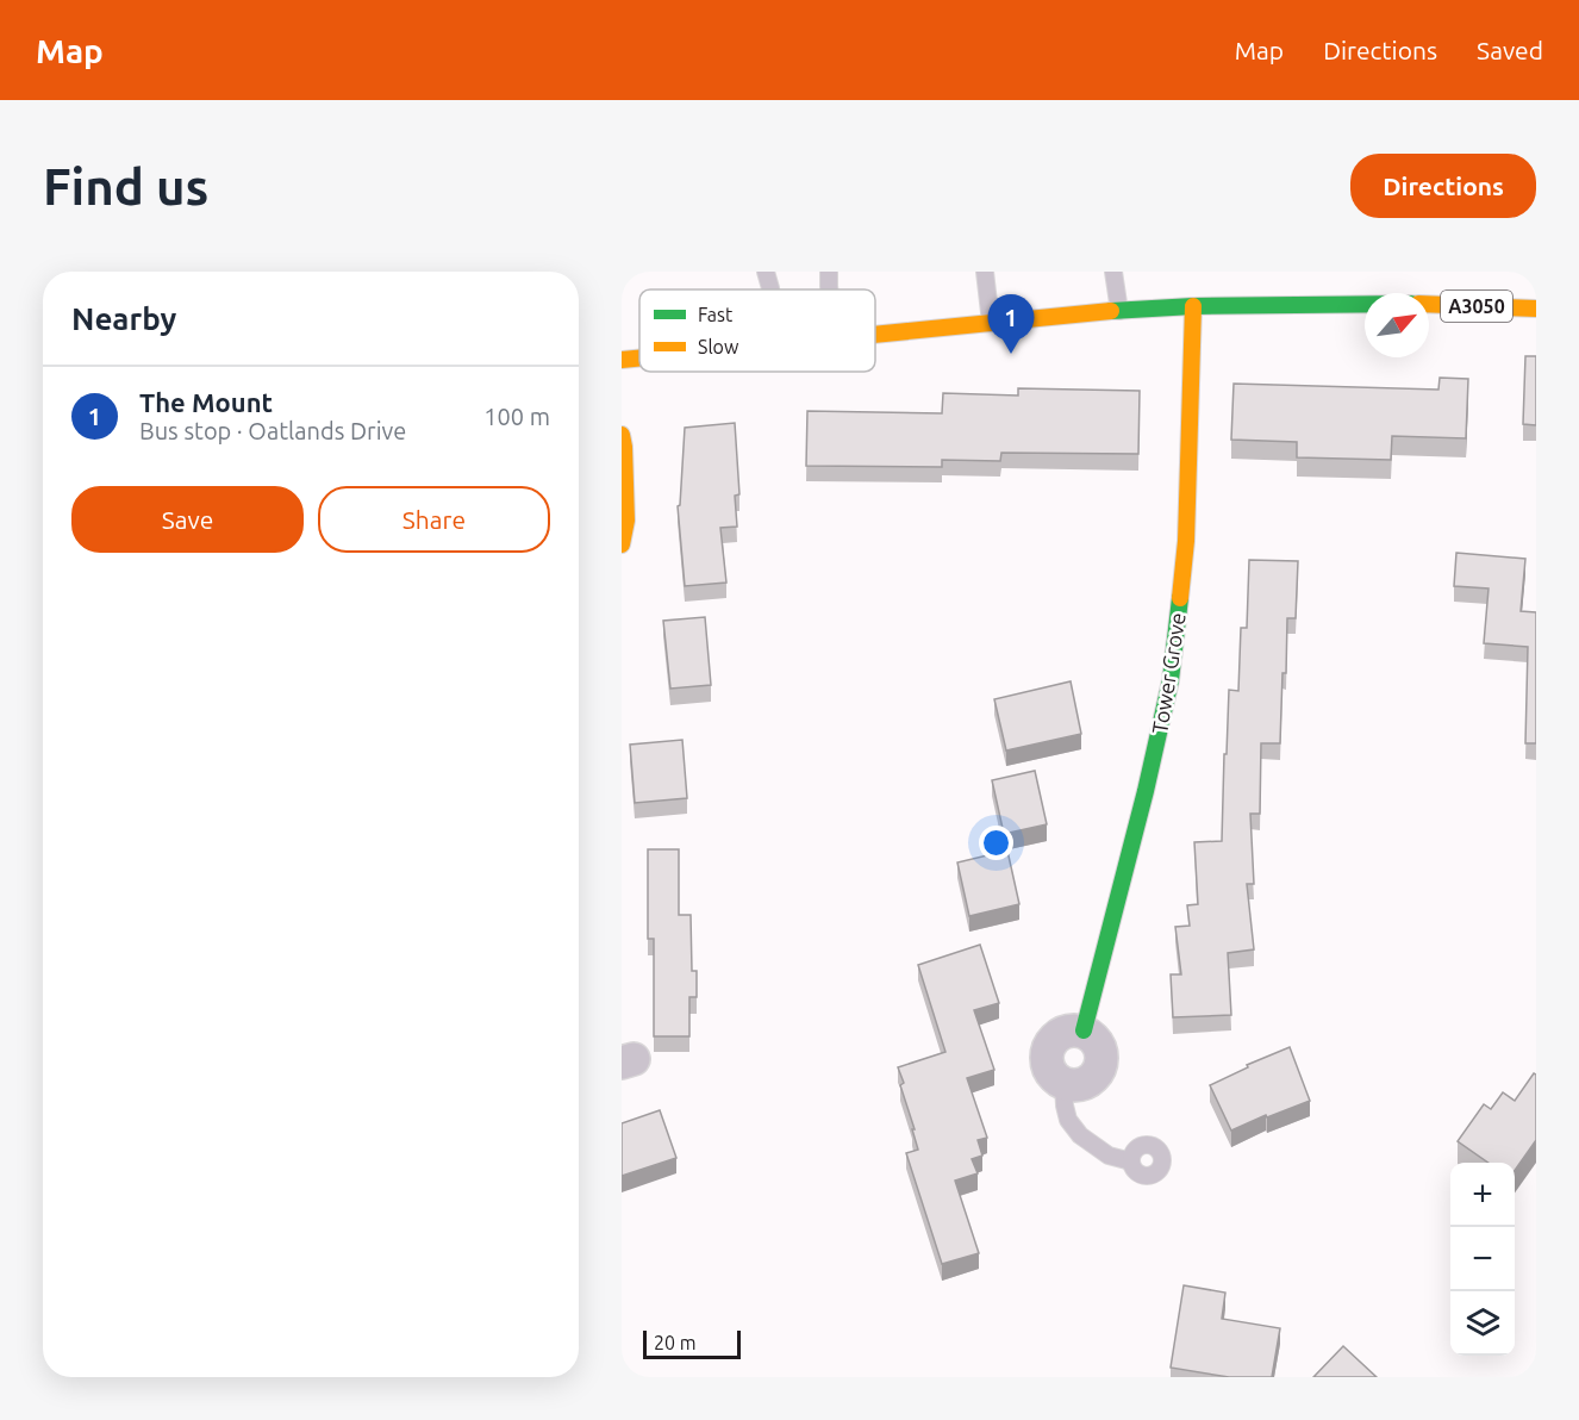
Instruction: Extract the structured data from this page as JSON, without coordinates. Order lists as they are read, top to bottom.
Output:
{
  "streets": {
    "main road": ["A3050", "Tower Grove"]
  },
  "crossings": [
    ["A3050", "Tower Grove"]
  ],
  "legend": ["Fast", "Slow"],
  "scale_bar": "20 m",
  "north": "top right",
  "page": {
    "header": "Map",
    "nav": ["Map", "Directions", "Saved"],
    "buttons": [
      "Directions",
      ["Save", "Share"]
    ],
    "title": "Find us",
    "heading": "Nearby",
    "pins": "1",
    "list": [
      {
        "mark": "1",
        "name": "The Mount",
        "note": "Bus stop · Oatlands Drive",
        "value": "100 m"
      }
    ],
    "map_buttons": ["+", "−"],
    "scale": "20 m"
  }
}
